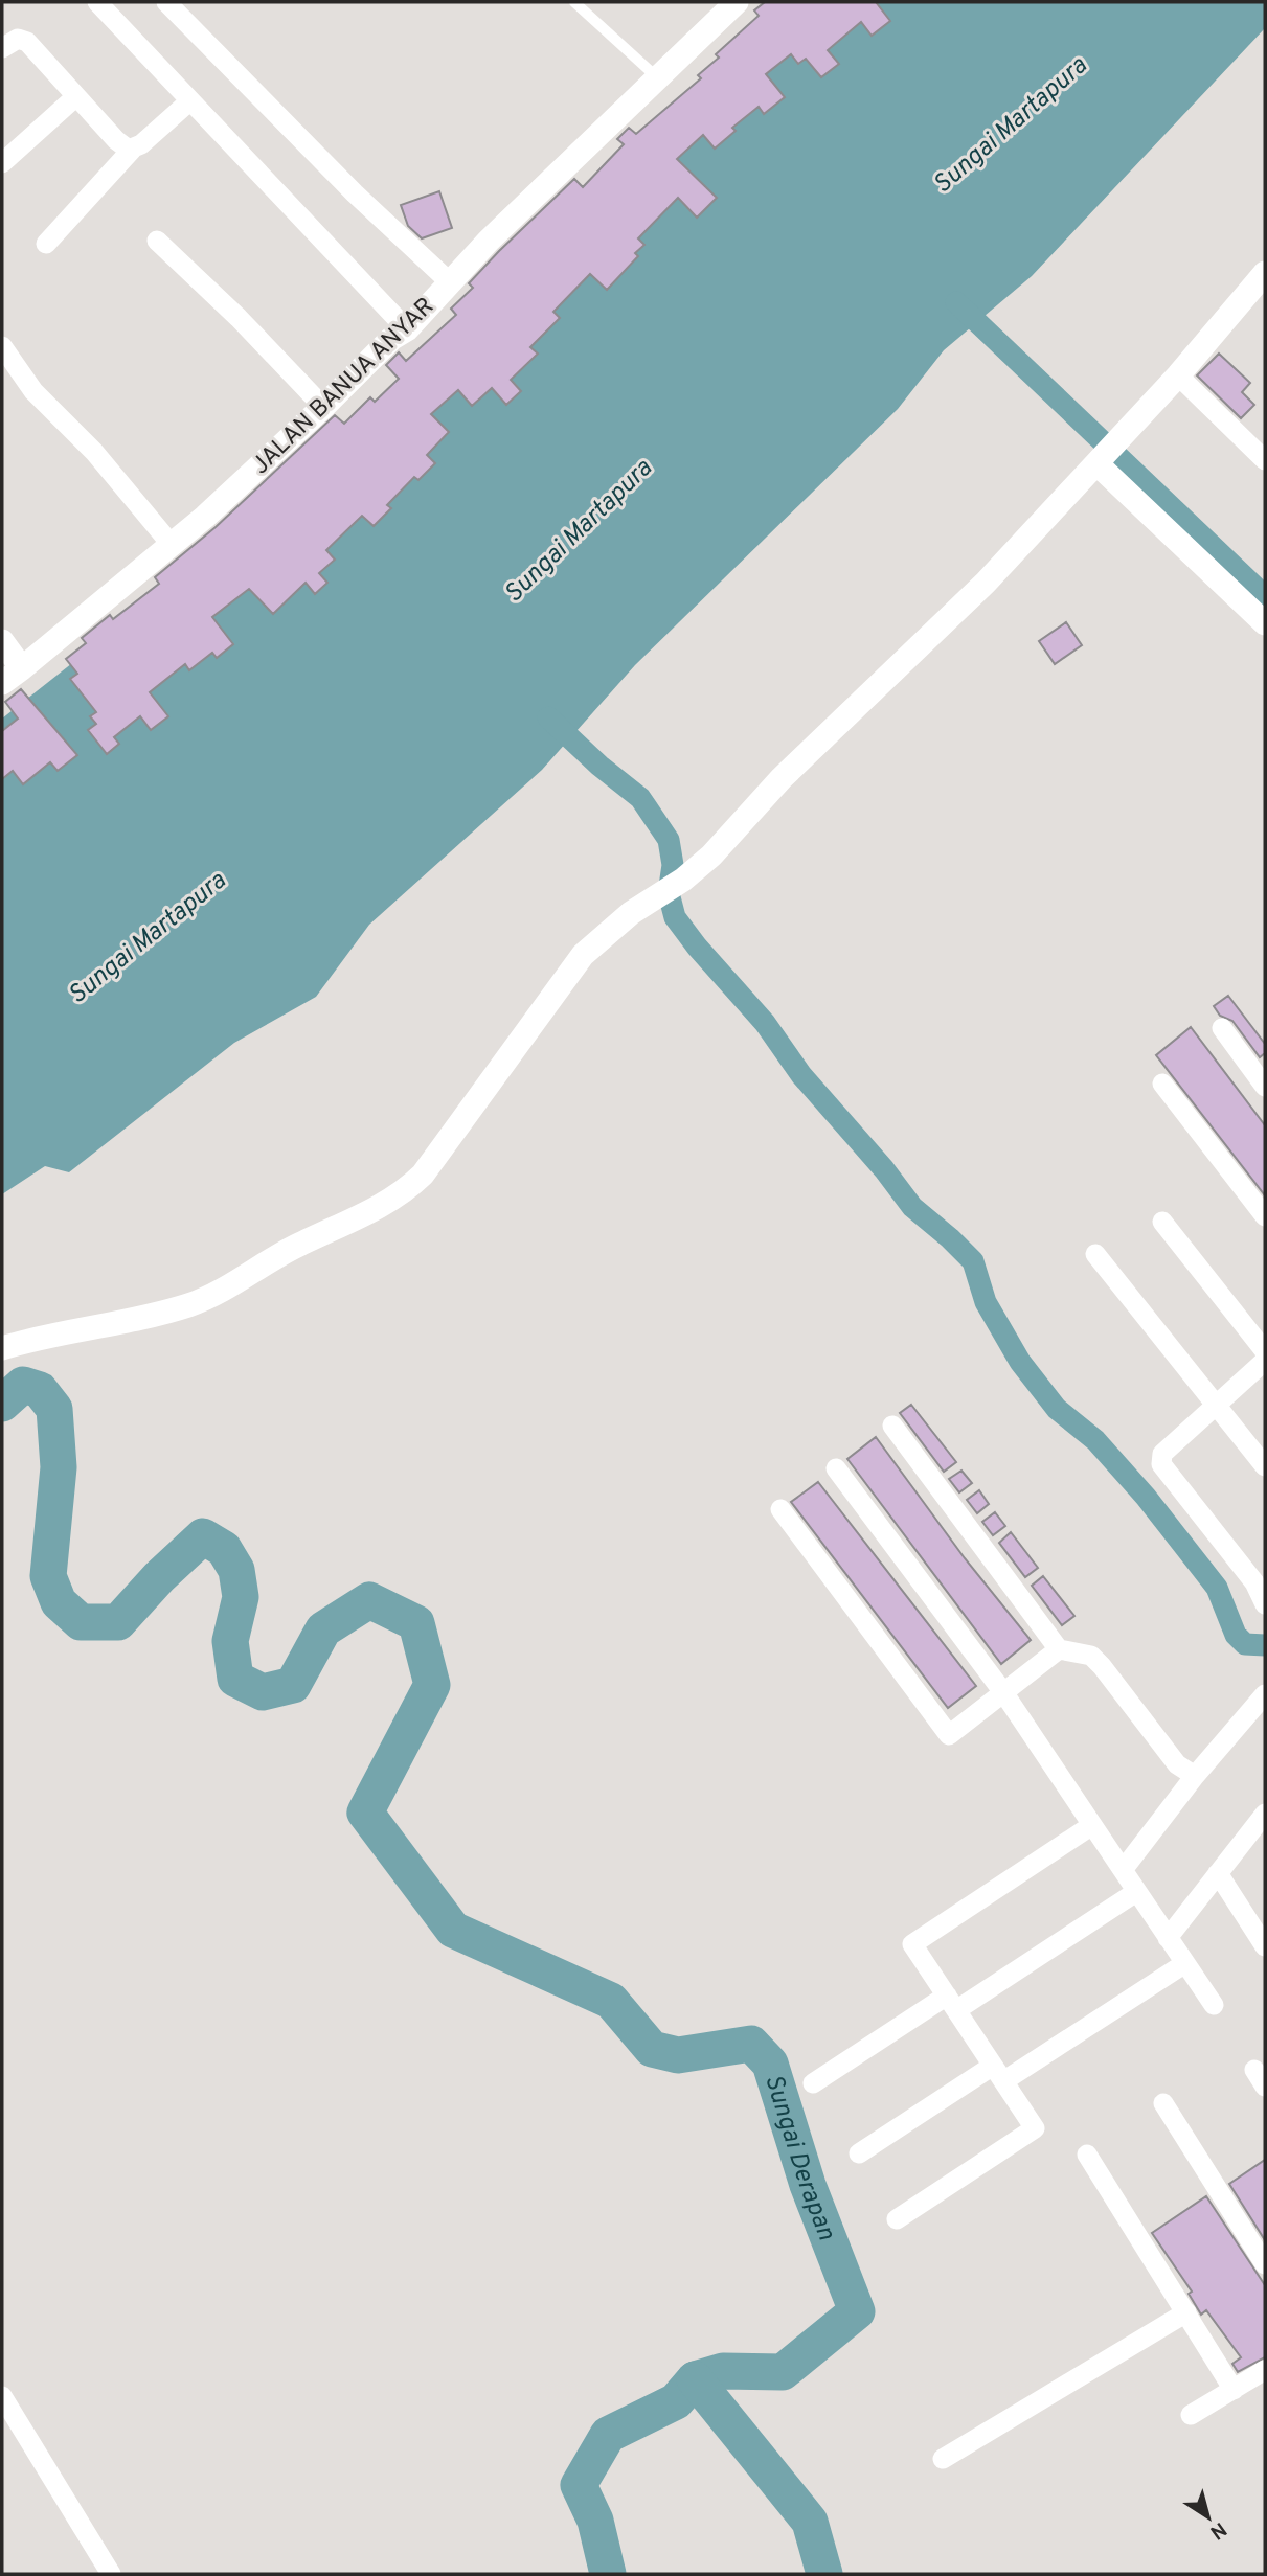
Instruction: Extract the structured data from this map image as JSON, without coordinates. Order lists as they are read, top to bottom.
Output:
{
  "streets": {
    "street": ["JALAN BANUA ANYAR"]
  },
  "water": ["Sungai Martapura", "Sungai Derapan"],
  "north": "bottom right"
}
